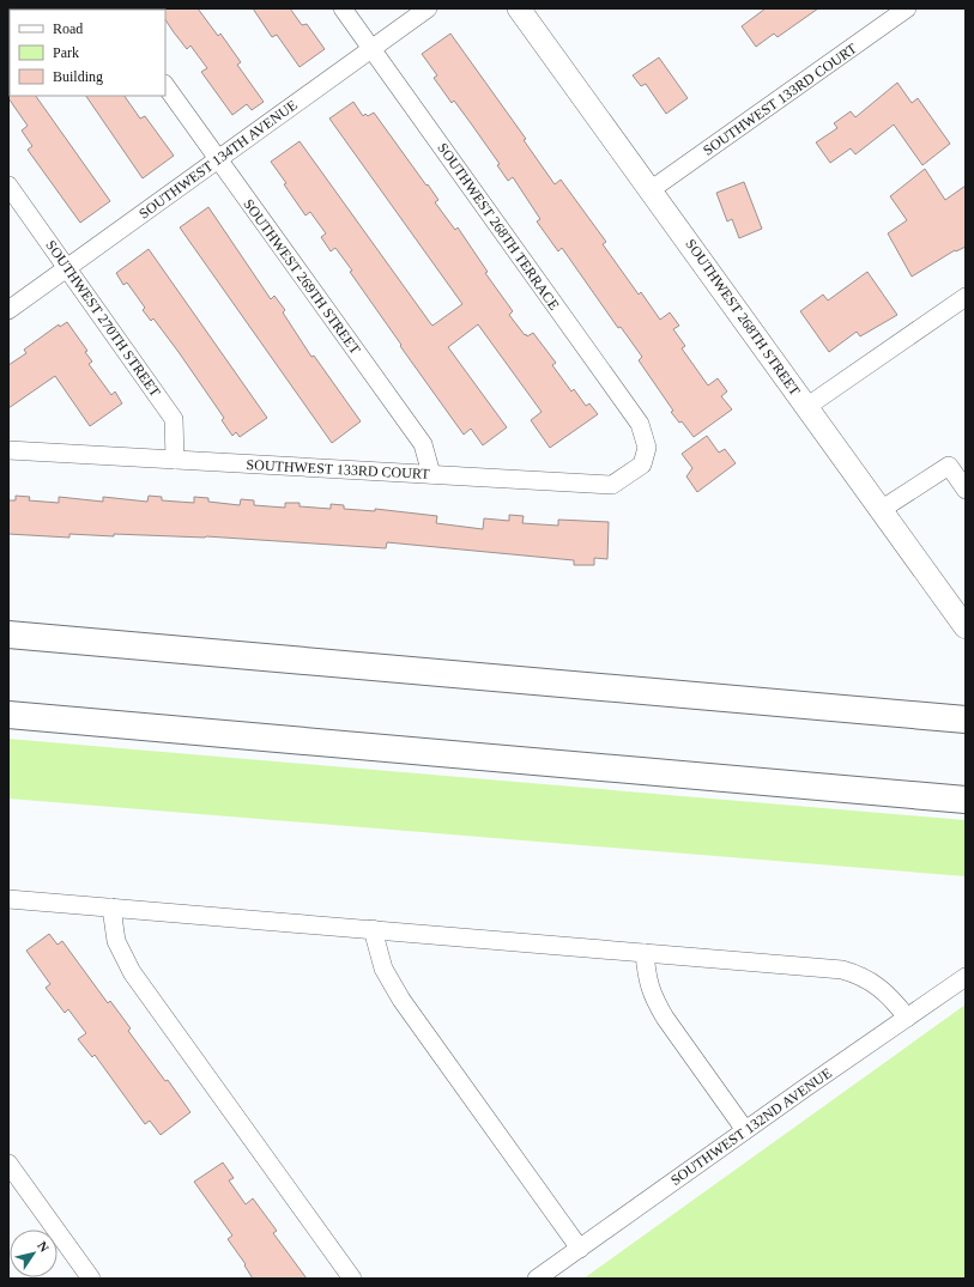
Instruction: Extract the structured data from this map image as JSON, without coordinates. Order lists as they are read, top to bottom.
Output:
{
  "streets": {
    "main road": ["SOUTHWEST 268TH STREET"],
    "street": [
      "SOUTHWEST 133RD COURT",
      "SOUTHWEST 134TH AVENUE",
      "SOUTHWEST 268TH TERRACE",
      "SOUTHWEST 269TH STREET",
      "SOUTHWEST 270TH STREET",
      "SOUTHWEST 132ND AVENUE"
    ]
  },
  "crossings": [
    ["SOUTHWEST 133RD COURT", "SOUTHWEST 268TH TERRACE"],
    ["SOUTHWEST 133RD COURT", "SOUTHWEST 269TH STREET"],
    ["SOUTHWEST 133RD COURT", "SOUTHWEST 268TH STREET"],
    ["SOUTHWEST 133RD COURT", "SOUTHWEST 270TH STREET"],
    ["SOUTHWEST 134TH AVENUE", "SOUTHWEST 268TH TERRACE"],
    ["SOUTHWEST 134TH AVENUE", "SOUTHWEST 269TH STREET"],
    ["SOUTHWEST 134TH AVENUE", "SOUTHWEST 270TH STREET"]
  ],
  "legend": ["Road", "Park", "Building"],
  "north": "top right"
}
